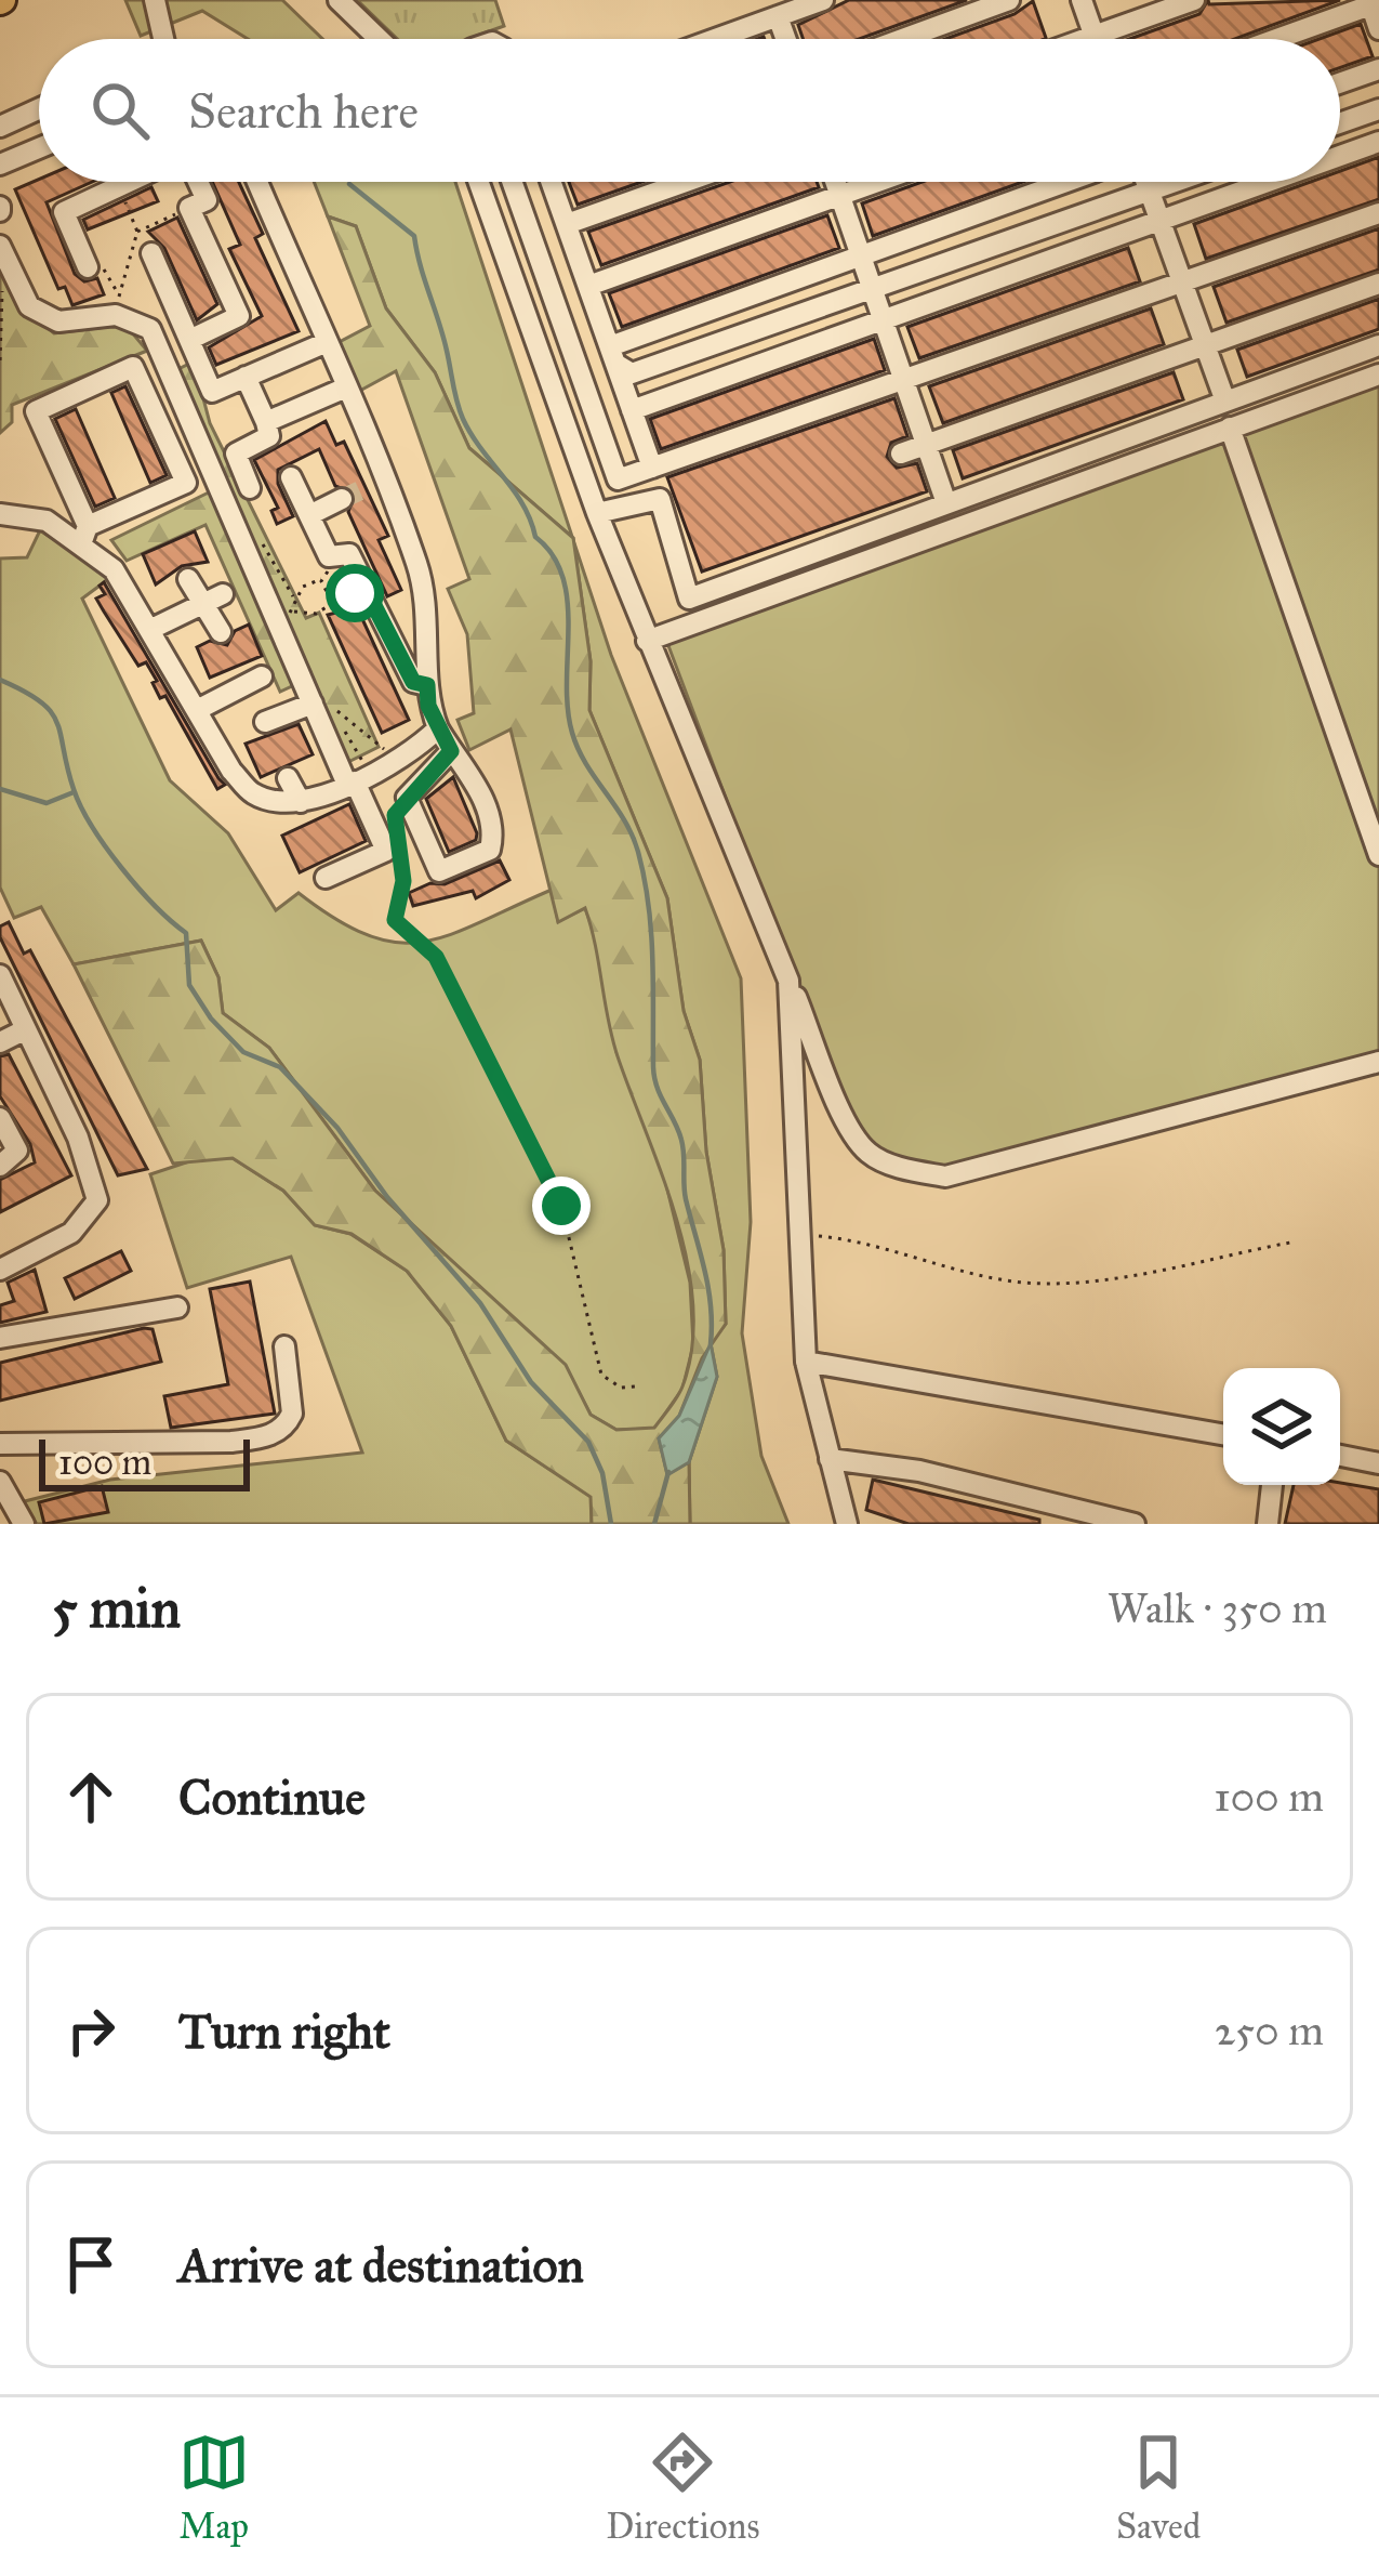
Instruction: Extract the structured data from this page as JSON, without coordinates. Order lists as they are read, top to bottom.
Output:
{
  "scale_bar": "100 m",
  "page": {
    "search": "Search here",
    "scale": "100 m",
    "heading": ["5 min", "Walk · 350 m"],
    "list": [
      ["Continue", "100 m"],
      ["Turn right", "250 m"],
      "Arrive at destination"
    ],
    "nav": ["Map", "Directions", "Saved"]
  }
}
